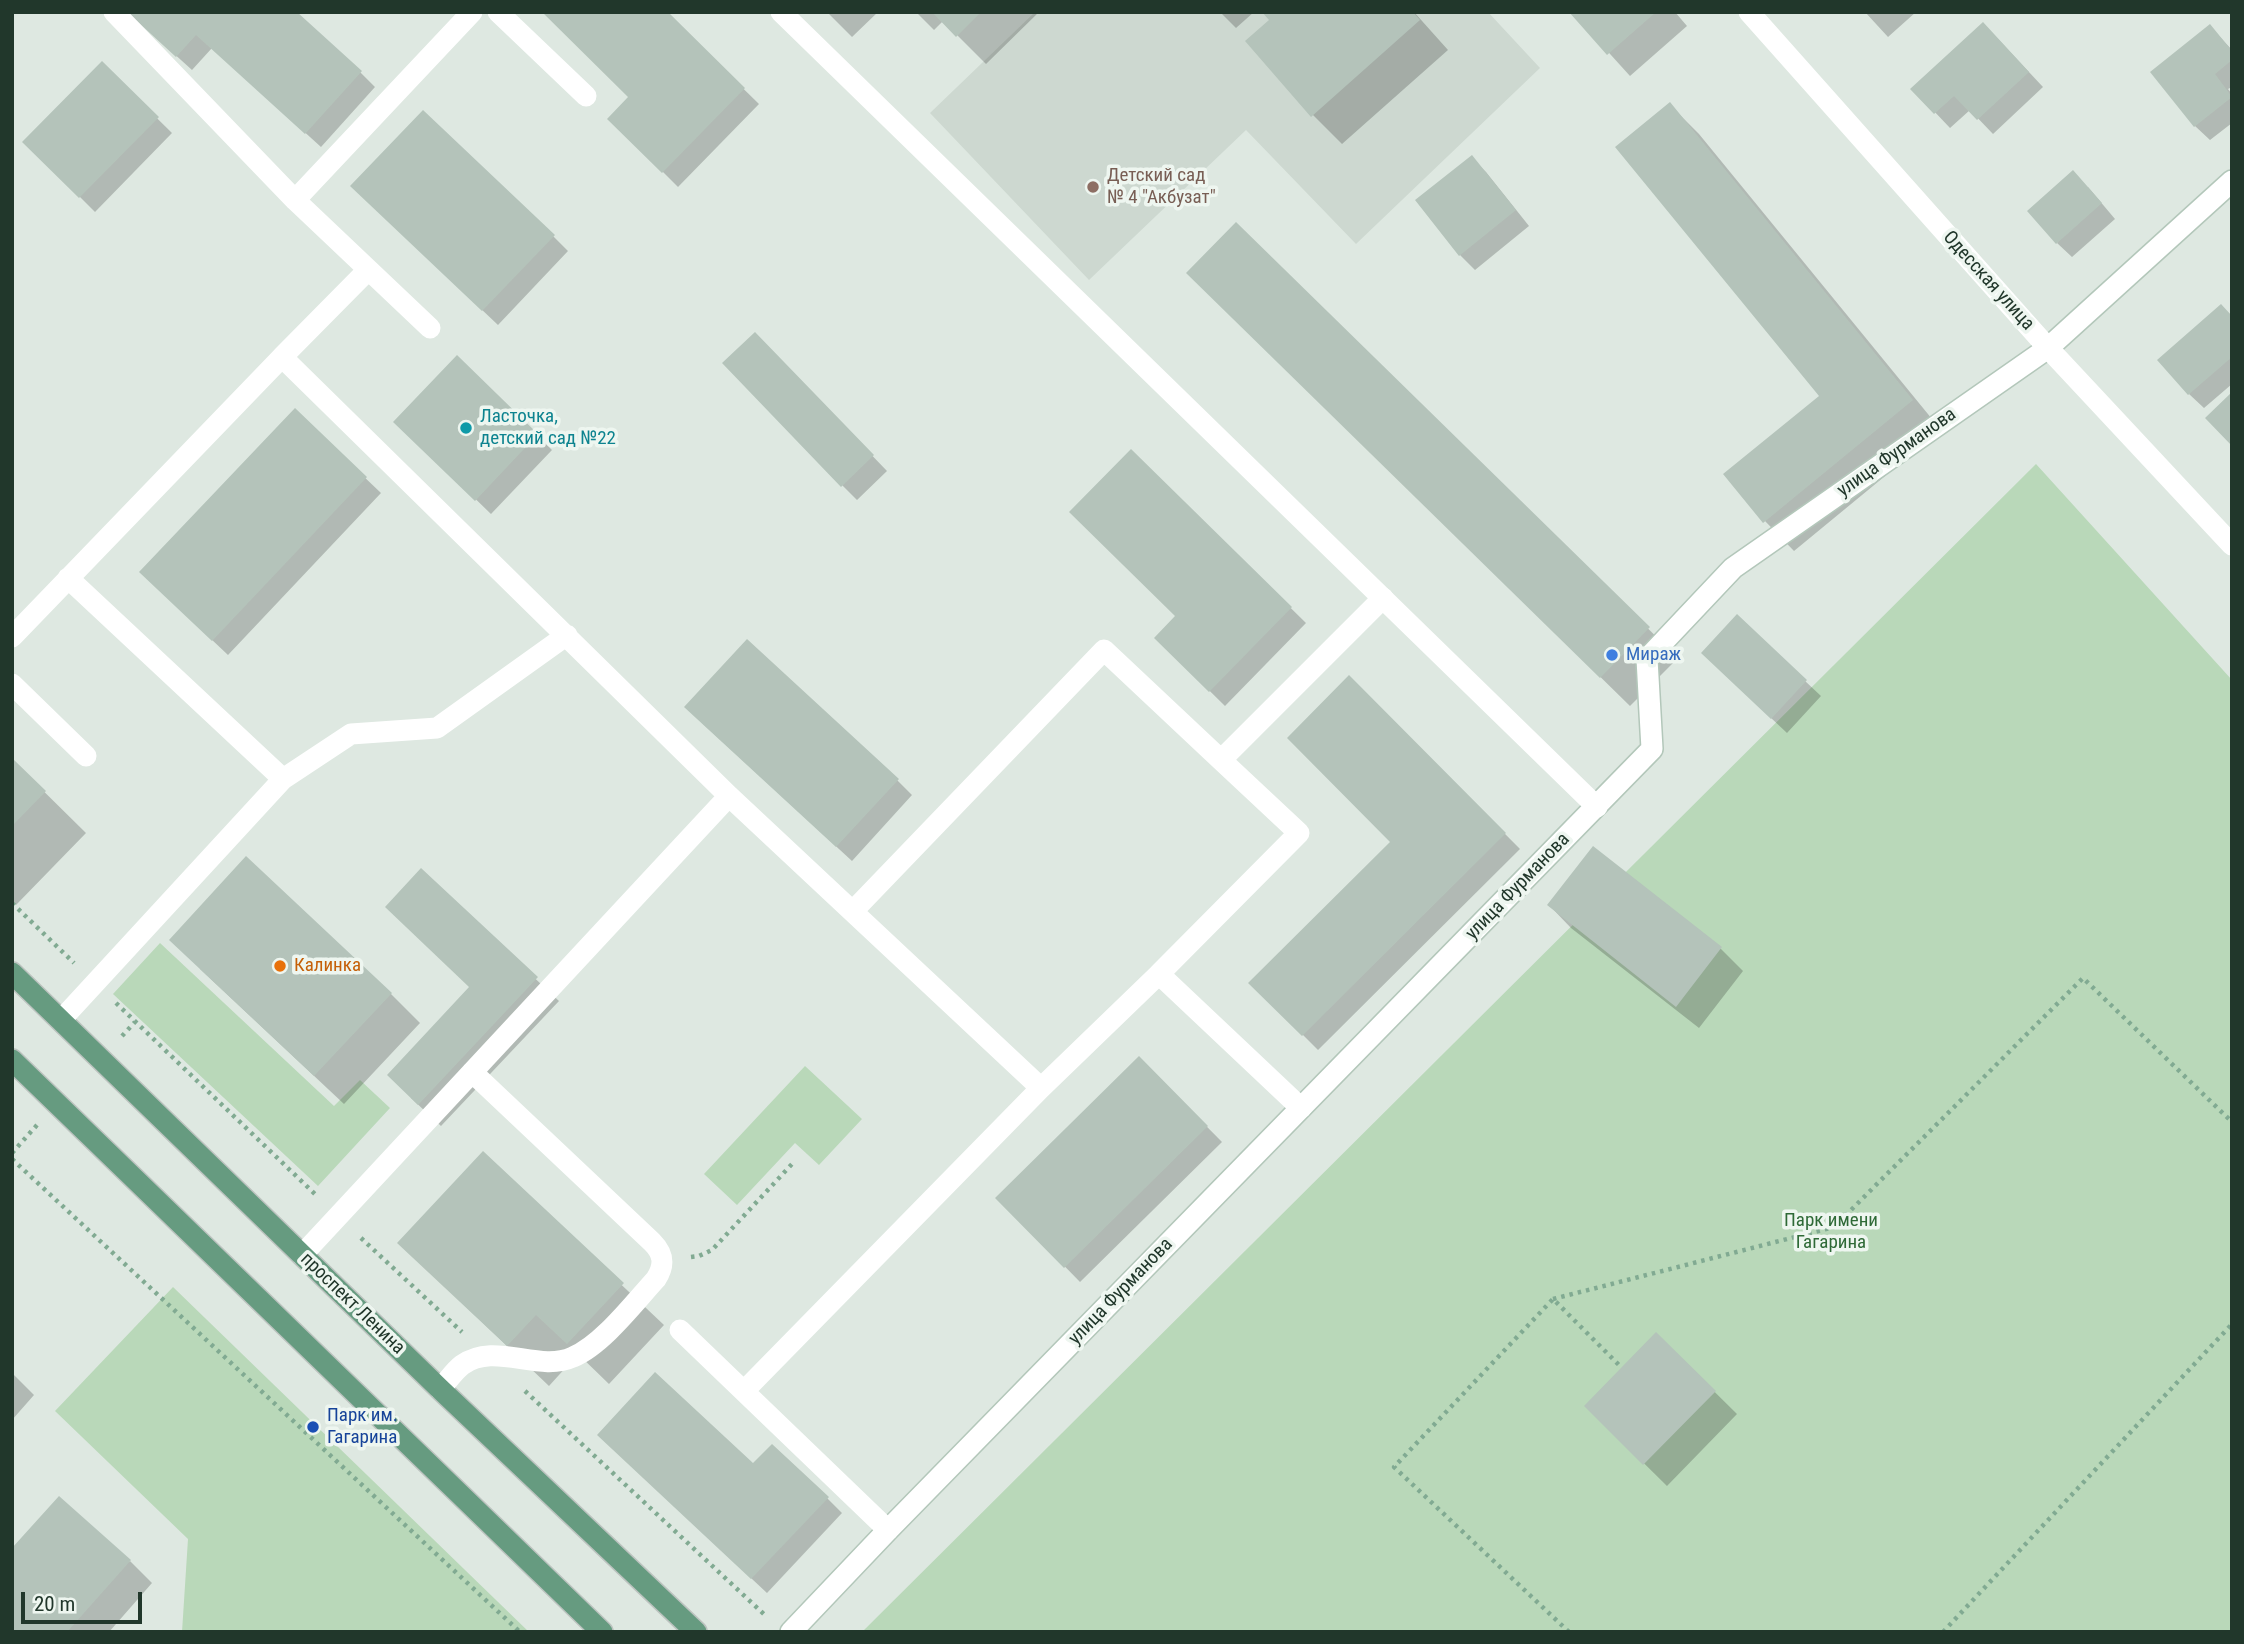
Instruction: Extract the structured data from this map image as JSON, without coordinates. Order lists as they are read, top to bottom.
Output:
{
  "streets": {
    "main road": ["проспект Ленина"],
    "street": ["Одесская улица", "улица Фурманова"]
  },
  "crossings": [
    ["Одесская улица", "улица Фурманова"]
  ],
  "parks": ["Парк имени Гагарина"],
  "places": [
    "Детский сад № 4 \"Акбузат\"",
    "Ласточка, детский сад №22",
    "Мираж",
    "Калинка",
    "Парк им. Гагарина"
  ],
  "scale_bar": "20 m"
}
